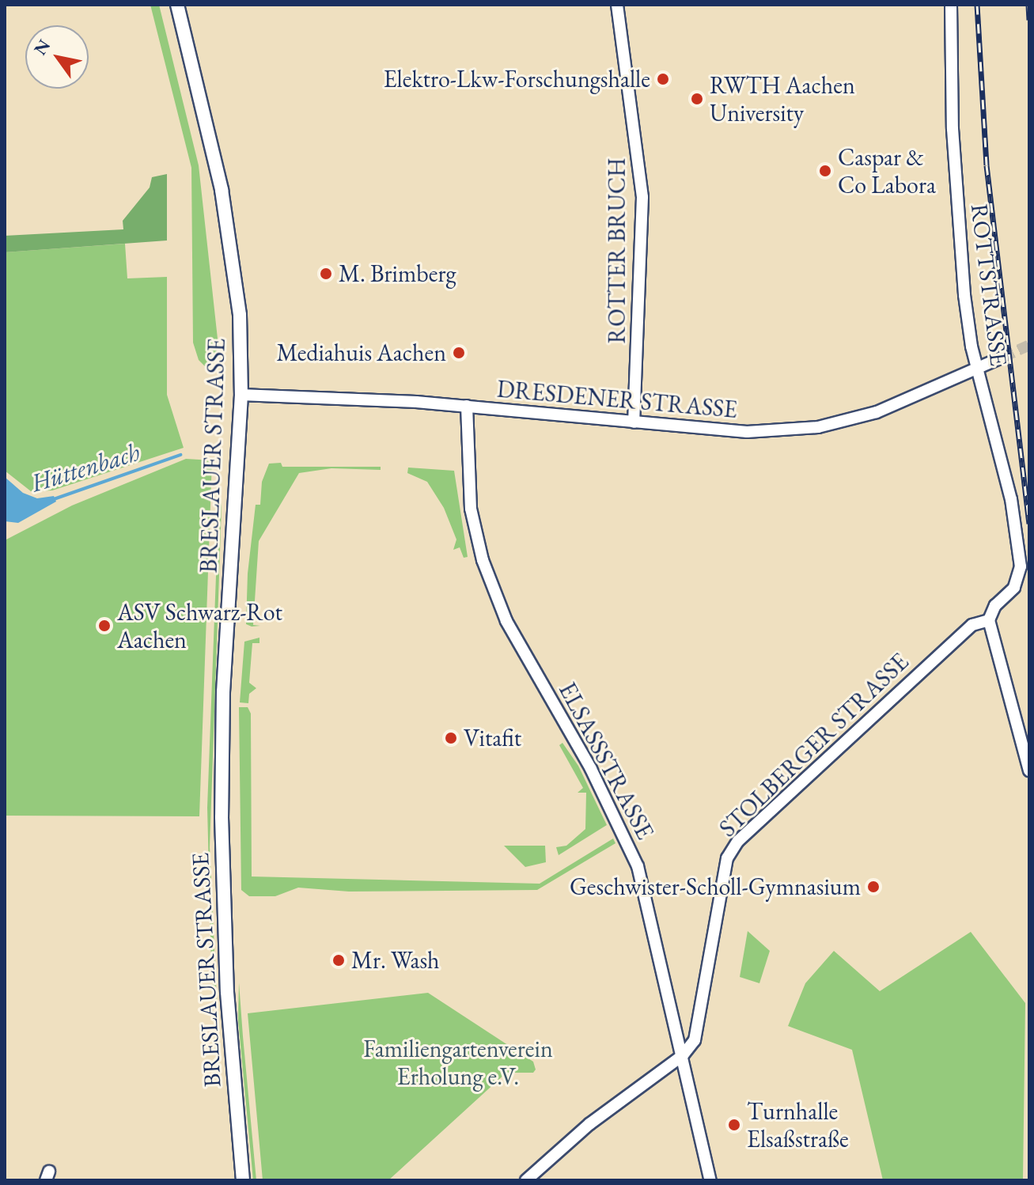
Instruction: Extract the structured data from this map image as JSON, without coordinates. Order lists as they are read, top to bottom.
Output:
{
  "streets": {
    "main road": ["BRESLAUER STRASSE"],
    "street": [
      "ROTTER BRUCH",
      "ROTTSTRASSE",
      "DRESDENER STRASSE",
      "STOLBERGER STRASSE",
      "ELSASSSTRASSE"
    ]
  },
  "crossings": [
    ["ROTTER BRUCH", "DRESDENER STRASSE"],
    ["ROTTSTRASSE", "DRESDENER STRASSE"],
    ["ROTTSTRASSE", "STOLBERGER STRASSE"],
    ["DRESDENER STRASSE", "BRESLAUER STRASSE"],
    ["DRESDENER STRASSE", "ELSASSSTRASSE"],
    ["STOLBERGER STRASSE", "ELSASSSTRASSE"]
  ],
  "water": ["Hüttenbach"],
  "parks": ["Familiengartenverein Erholung e.V."],
  "places": [
    "Elektro-Lkw-Forschungshalle",
    "RWTH Aachen University",
    "Caspar & Co Labora",
    "M. Brimberg",
    "Mediahuis Aachen",
    "ASV Schwarz-Rot Aachen",
    "Vitafit",
    "Geschwister-Scholl-Gymnasium",
    "Mr. Wash",
    "Turnhalle Elsaßstraße"
  ],
  "north": "top left"
}
